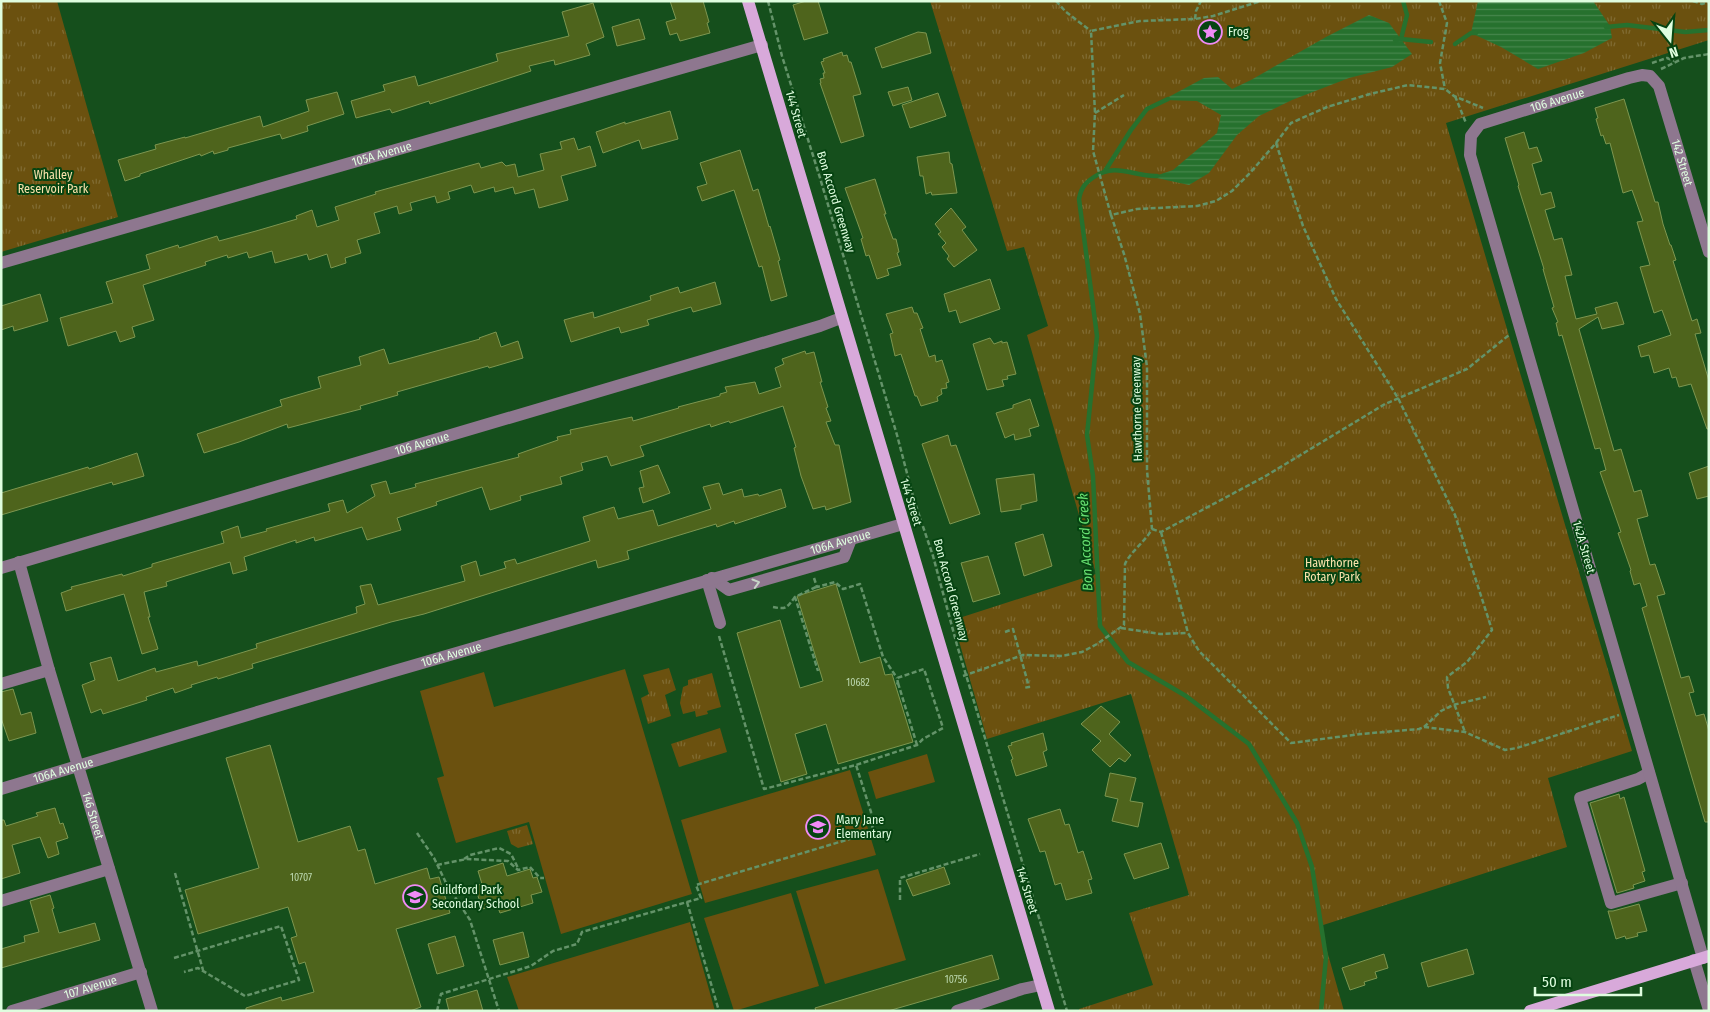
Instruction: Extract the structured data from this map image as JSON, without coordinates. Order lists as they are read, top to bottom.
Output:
{
  "streets": {
    "main road": ["144 Street"],
    "street": [
      "106 Avenue",
      "105A Avenue",
      "142 Street",
      "106A Avenue",
      "142A Street",
      "146 Street",
      "107 Avenue"
    ],
    "path": ["Bon Accord Greenway", "Hawthorne Greenway"]
  },
  "crossings": [
    ["106 Avenue", "144 Street"],
    ["106 Avenue", "142 Street"],
    ["106 Avenue", "142A Street"],
    ["106 Avenue", "146 Street"],
    ["144 Street", "105A Avenue"],
    ["144 Street", "106A Avenue"],
    ["106A Avenue", "146 Street"],
    ["146 Street", "107 Avenue"]
  ],
  "water": ["Bon Accord Creek"],
  "parks": ["Whalley Reservoir Park", "Hawthorne Rotary Park"],
  "places": {
    "place": ["Frog"],
    "school or university": ["Mary Jane Elementary", "Guildford Park Secondary School"]
  },
  "house_numbers": ["10682", "10707", "10756"],
  "scale_bar": "50 m",
  "north": "bottom"
}
